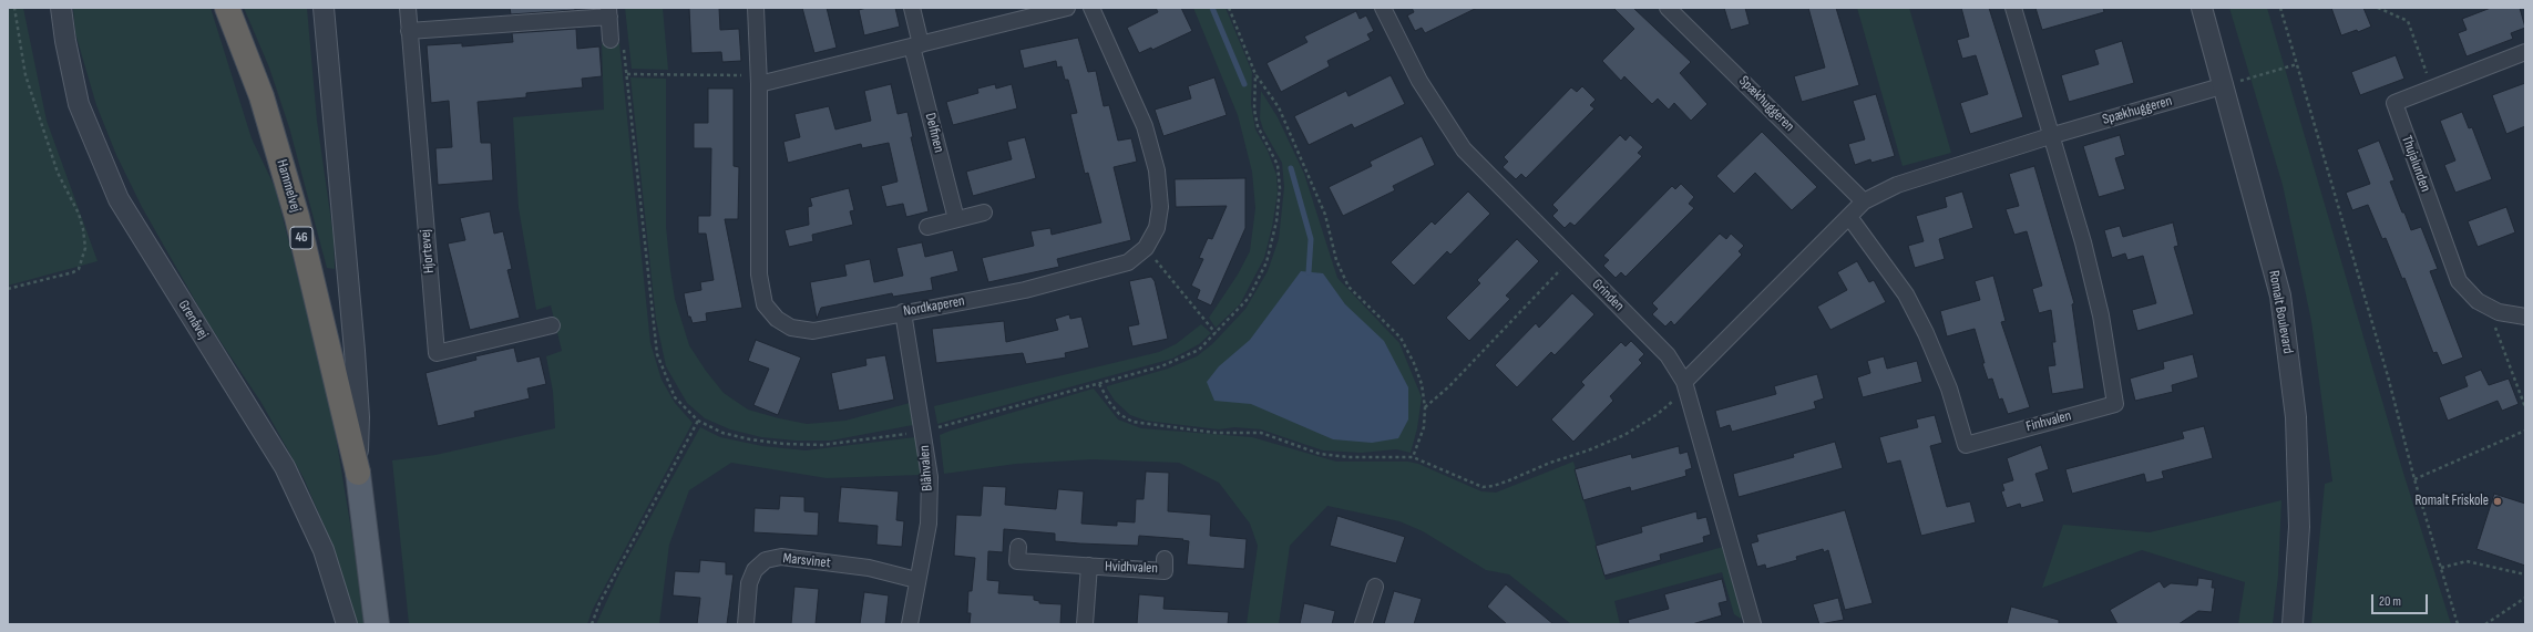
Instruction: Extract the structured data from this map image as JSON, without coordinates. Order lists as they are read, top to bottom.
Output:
{
  "streets": {
    "highway": ["Hammelvej", "46"],
    "street": [
      "Spækhuggeren",
      "Delfinen",
      "Thujalunden",
      "Hjortevej",
      "Grinden",
      "Nordkaperen",
      "Romalt Boulevard",
      "Grenåvej",
      "Finhvalen",
      "Blåhvalen",
      "Marsvinet",
      "Hvidhvalen"
    ]
  },
  "crossings": [
    ["Spækhuggeren", "Grinden"],
    ["Spækhuggeren", "Romalt Boulevard"],
    ["Spækhuggeren", "Finhvalen"],
    ["Hammelvej", "46"],
    ["Nordkaperen", "Blåhvalen"],
    ["Blåhvalen", "Marsvinet"]
  ],
  "places": ["Romalt Friskole"],
  "scale_bar": "20 m"
}
